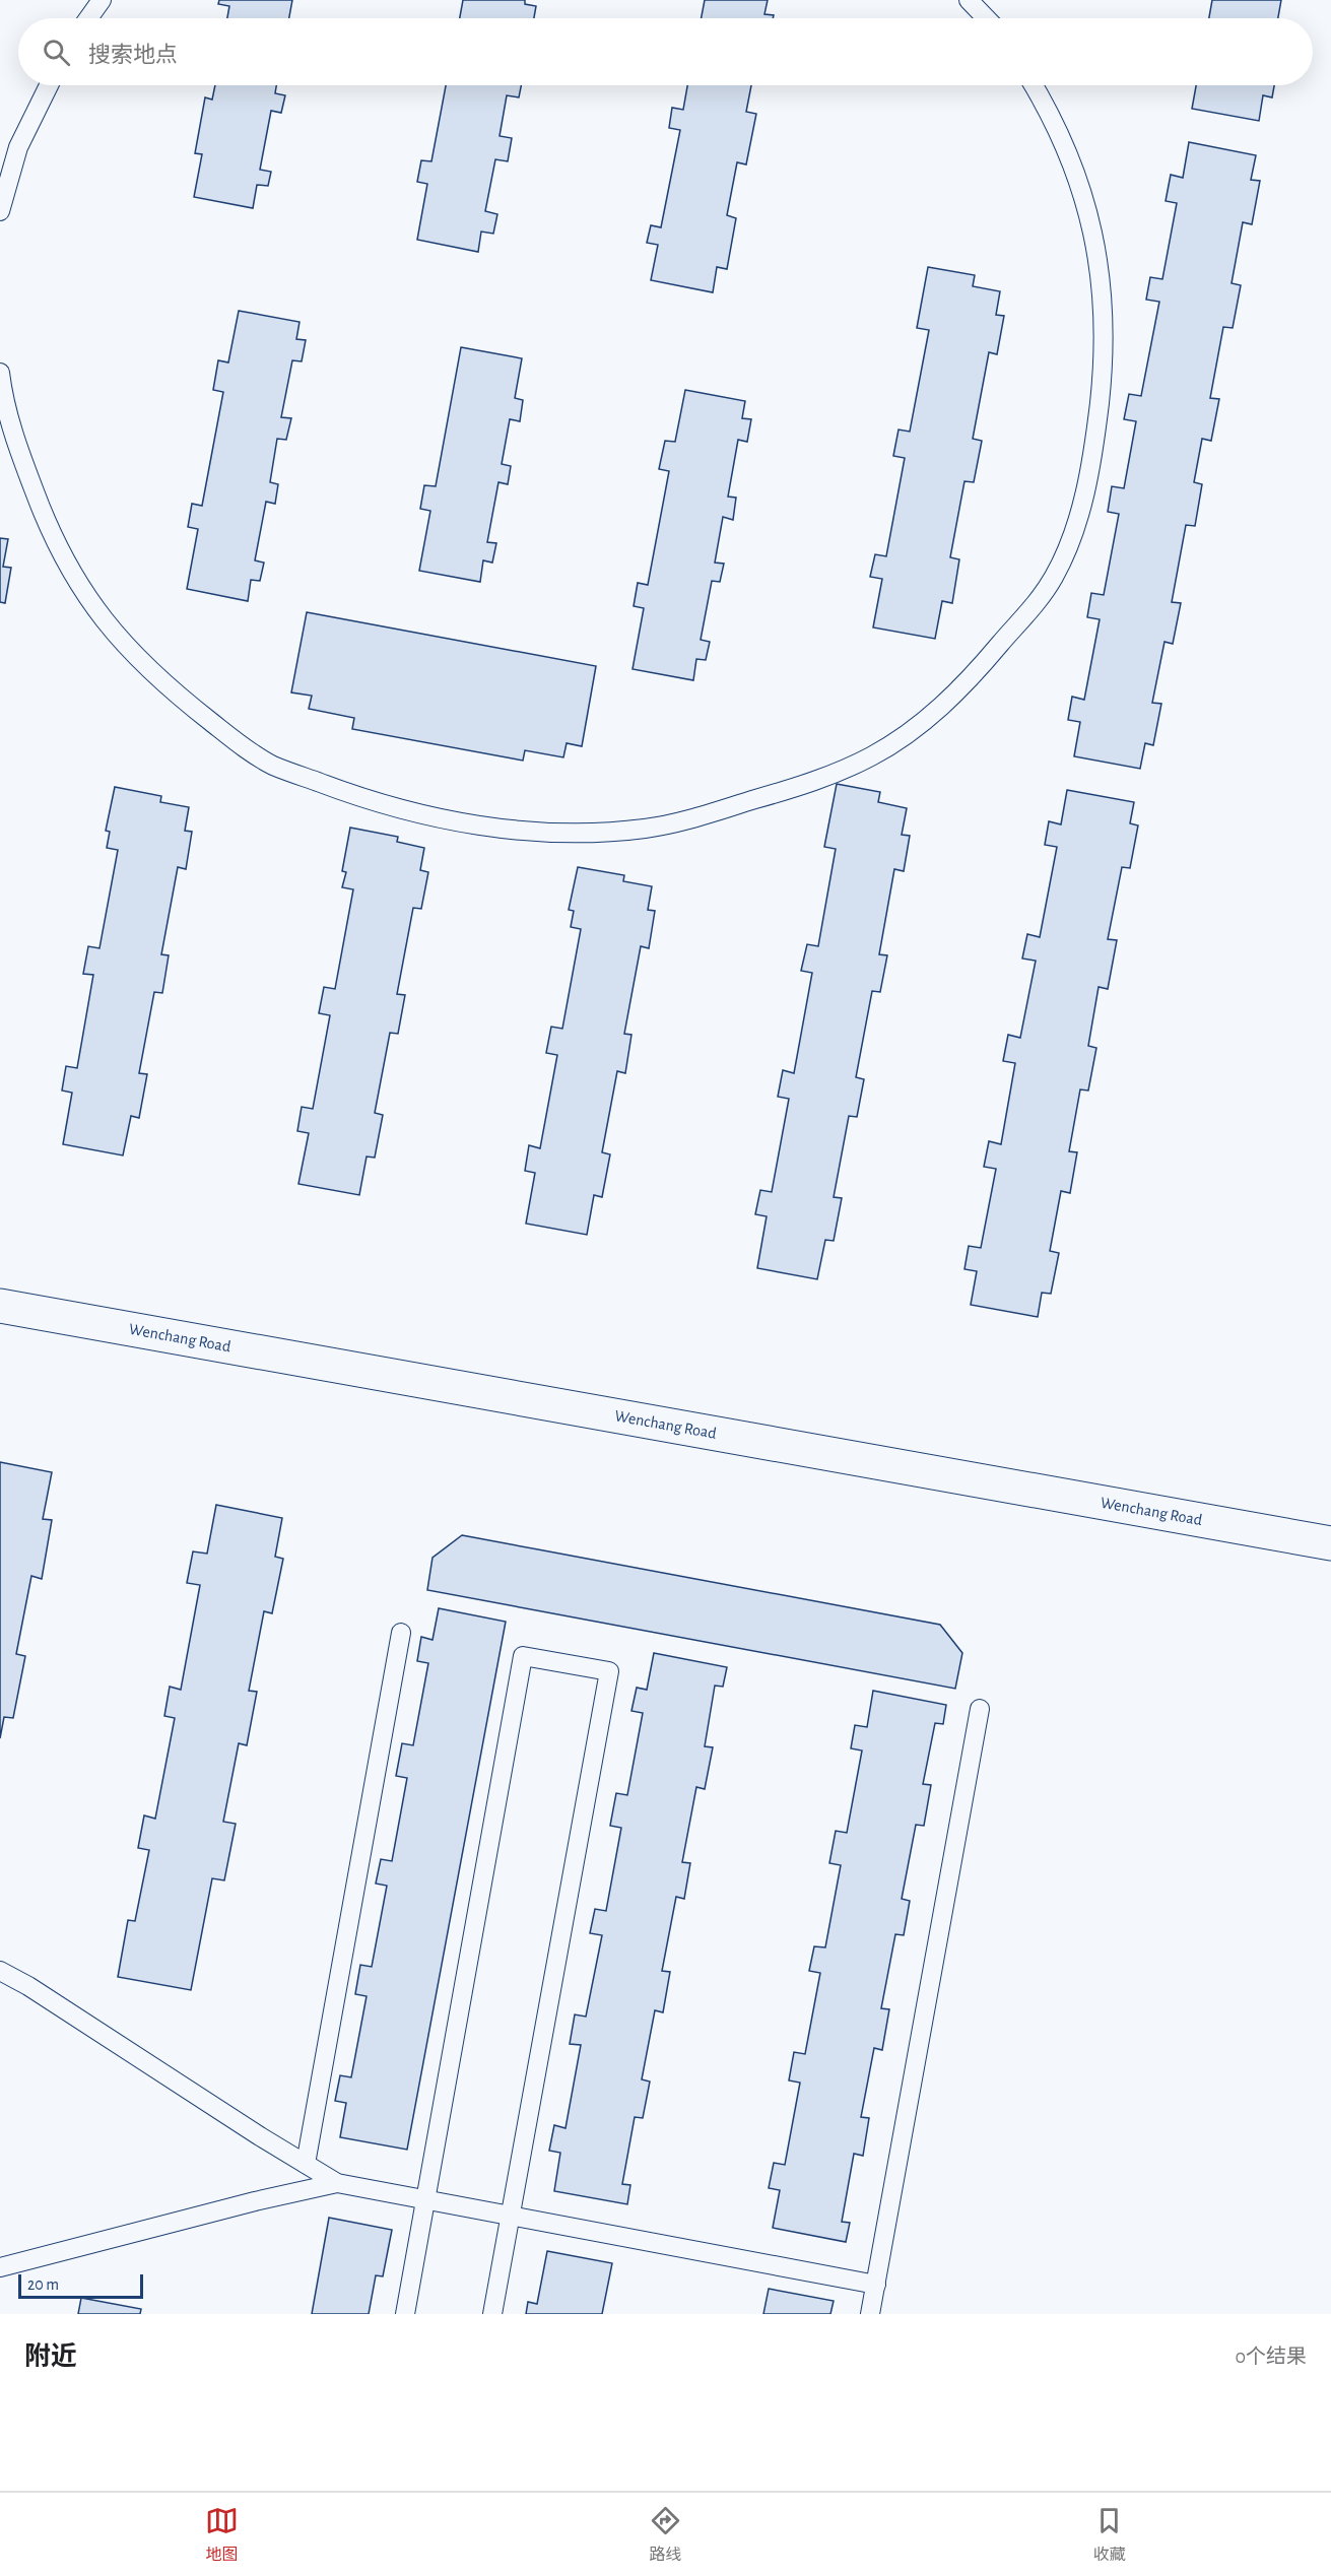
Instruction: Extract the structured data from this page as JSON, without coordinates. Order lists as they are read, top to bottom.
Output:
{
  "streets": {
    "street": ["Wenchang Road"]
  },
  "scale_bar": "20 m",
  "page": {
    "search": "搜索地点",
    "scale": "20 m",
    "heading": ["附近", "0个结果"],
    "nav": ["地图", "路线", "收藏"]
  }
}
